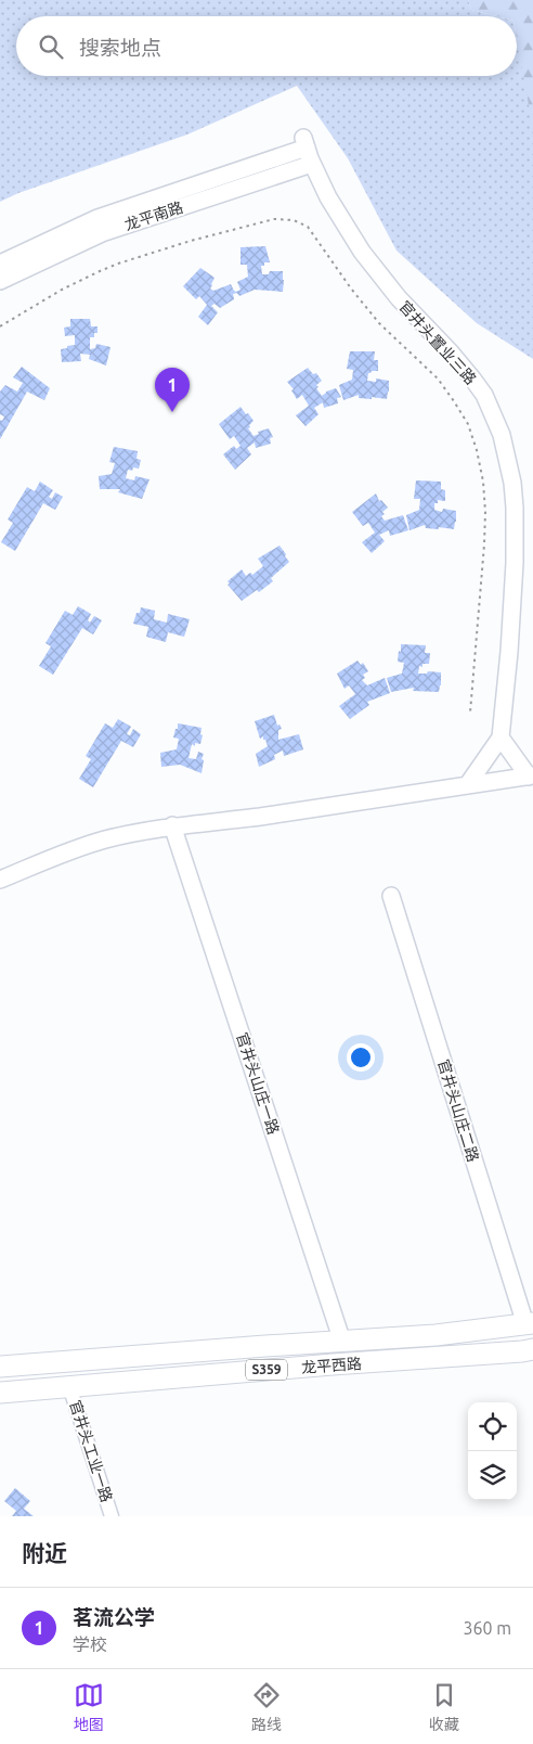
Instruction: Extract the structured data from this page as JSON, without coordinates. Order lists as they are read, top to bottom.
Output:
{
  "streets": {
    "main road": ["龙平西路", "S359"],
    "street": [
      "龙平南路",
      "官井头置业三路",
      "官井头山庄一路",
      "官井头山庄二路",
      "官井头工业一路"
    ]
  },
  "crossings": [
    ["龙平南路", "官井头置业三路"],
    ["官井头山庄一路", "龙平西路"],
    ["官井头山庄二路", "龙平西路"],
    ["龙平西路", "官井头工业一路"]
  ],
  "page": {
    "search": "搜索地点",
    "pins": "1",
    "heading": "附近",
    "list": [
      {
        "mark": "1",
        "name": "茗流公学",
        "note": "学校",
        "value": "360 m"
      }
    ],
    "nav": ["地图", "路线", "收藏"]
  }
}
